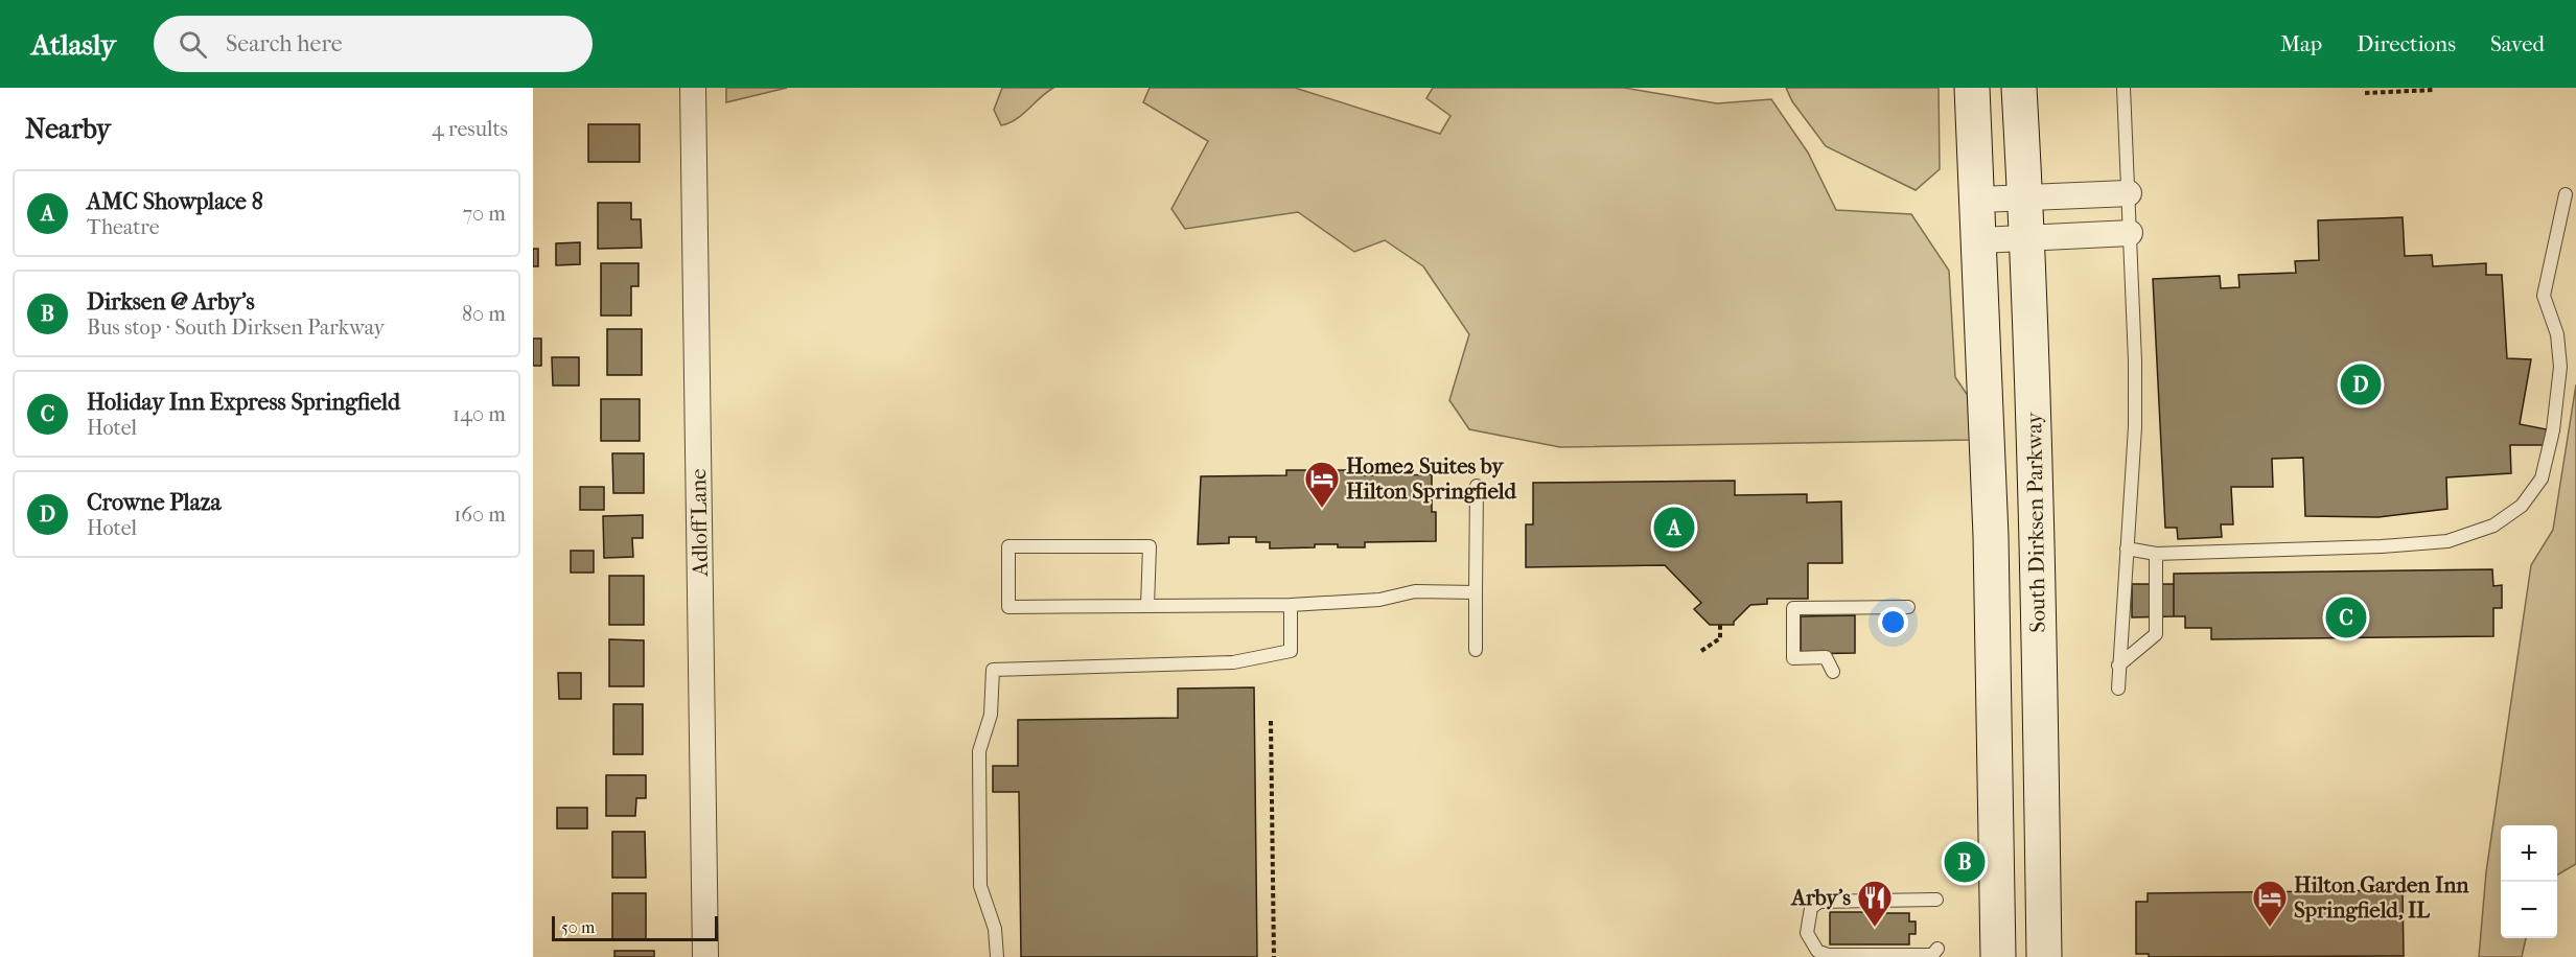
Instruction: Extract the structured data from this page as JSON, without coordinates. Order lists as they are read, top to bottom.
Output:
{
  "streets": {
    "main road": ["South Dirksen Parkway"],
    "street": ["Adloff Lane"]
  },
  "places": {
    "hotel": ["Home2 Suites by Hilton Springfield", "Hilton Garden Inn Springfield, IL"],
    "restaurant": ["Arby's"]
  },
  "scale_bar": "50 m",
  "page": {
    "header": "Atlasly",
    "search": "Search here",
    "nav": ["Map", "Directions", "Saved"],
    "heading": ["Nearby", "4 results"],
    "list": [
      {
        "mark": "A",
        "name": "AMC Showplace 8",
        "note": "Theatre",
        "value": "70 m"
      },
      {
        "mark": "B",
        "name": "Dirksen @ Arby's",
        "note": "Bus stop · South Dirksen Parkway",
        "value": "80 m"
      },
      {
        "mark": "C",
        "name": "Holiday Inn Express Springfield",
        "note": "Hotel",
        "value": "140 m"
      },
      {
        "mark": "D",
        "name": "Crowne Plaza",
        "note": "Hotel",
        "value": "160 m"
      }
    ],
    "pins": [
      "D",
      "A",
      "C",
      "B"
    ],
    "map_buttons": ["+", "−"],
    "scale": "50 m"
  }
}
